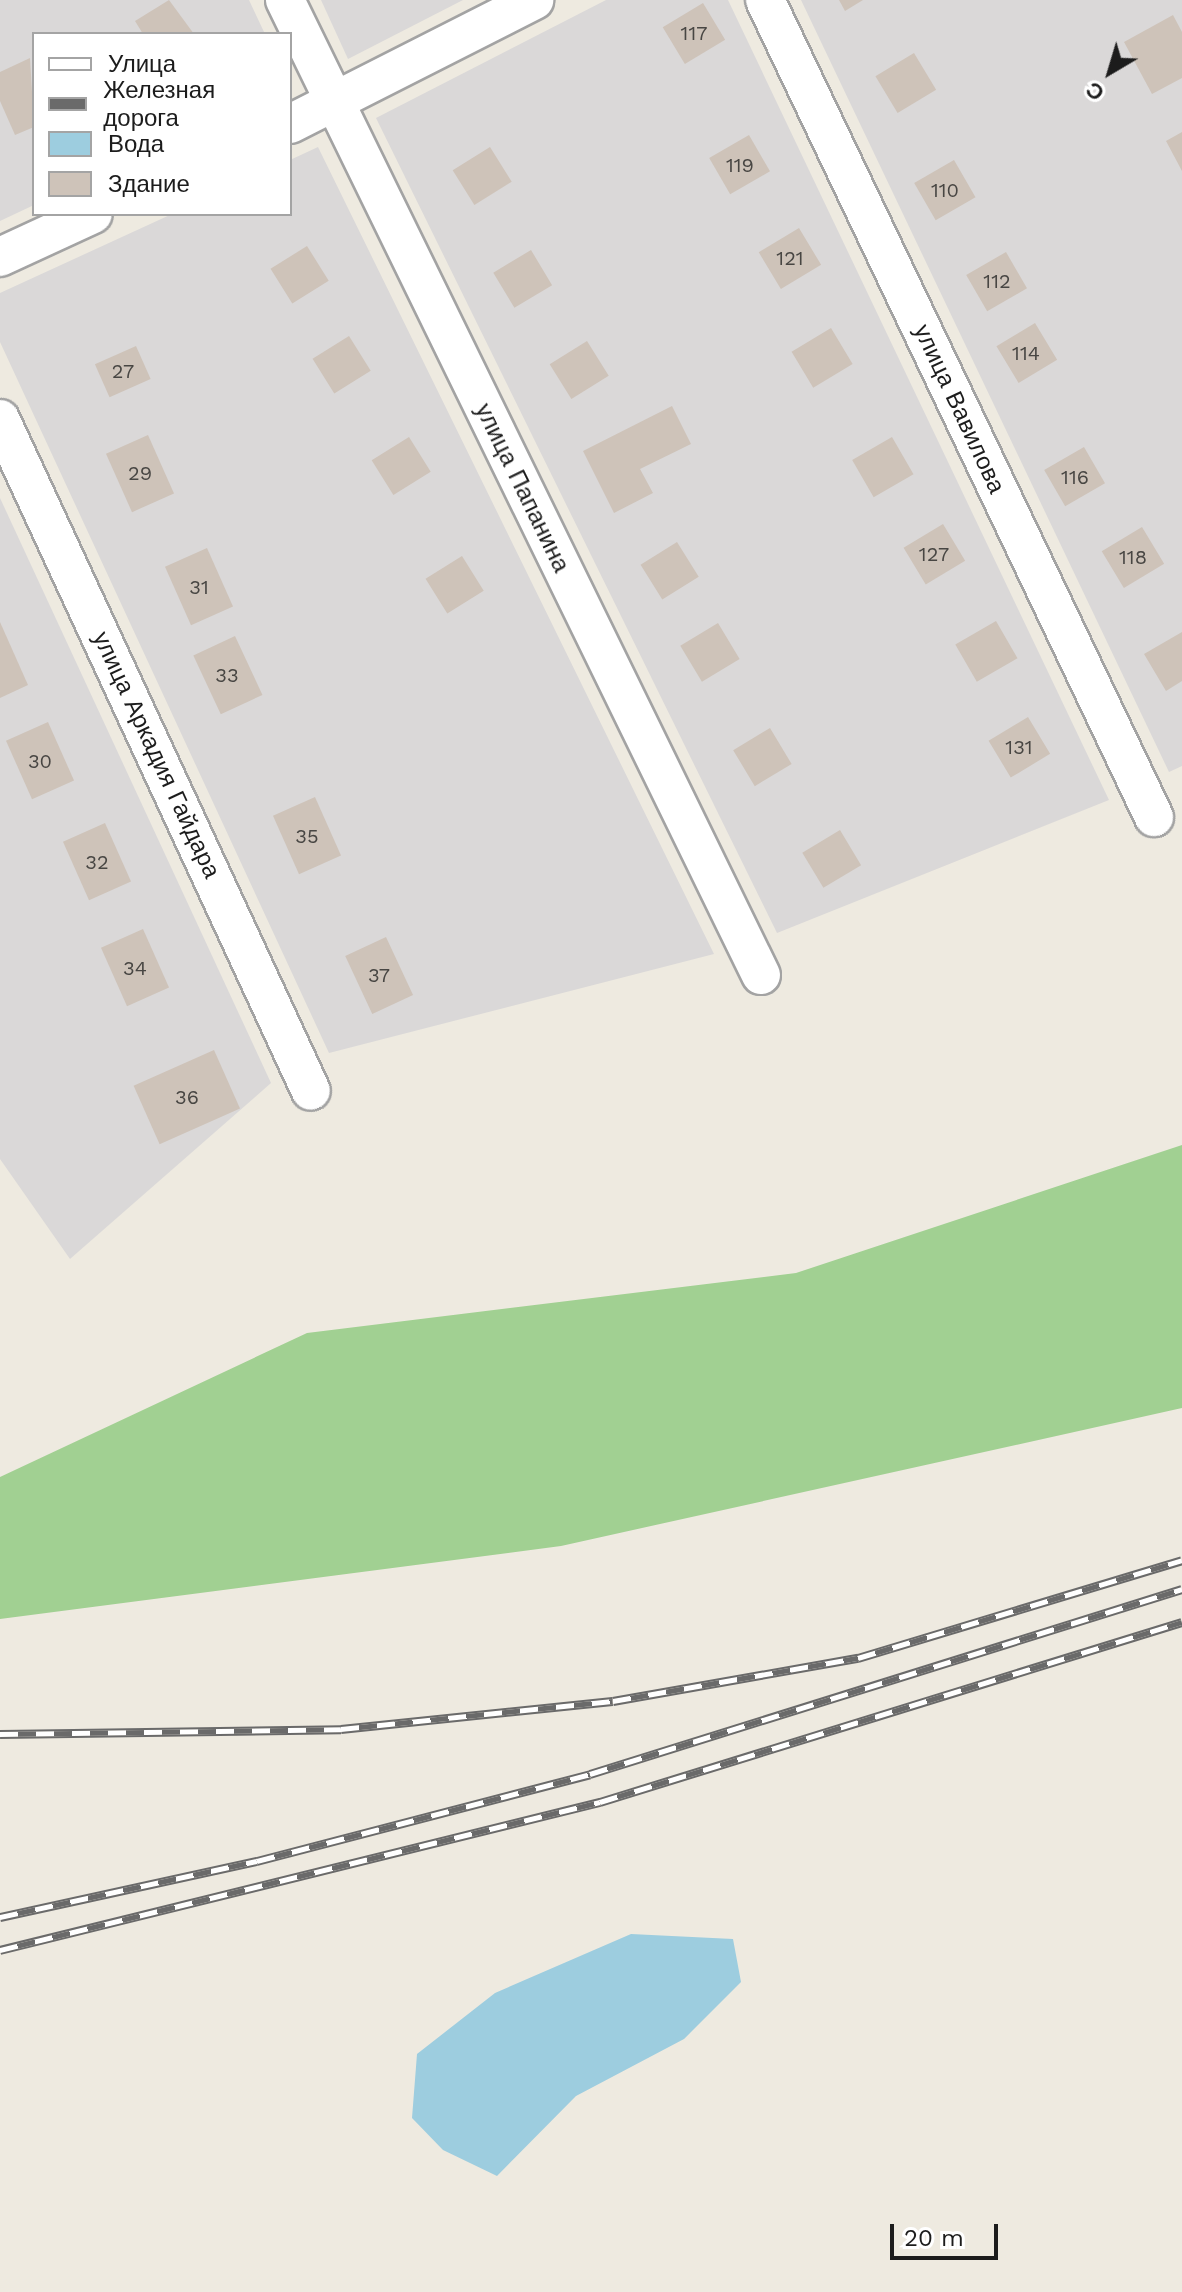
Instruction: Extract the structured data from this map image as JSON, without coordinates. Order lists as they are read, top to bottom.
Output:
{
  "streets": {
    "street": ["улица Вавилова", "улица Папанина", "улица Аркадия Гайдара"]
  },
  "house_numbers": [
    "117",
    "119",
    "110",
    "121",
    "112",
    "114",
    "27",
    "29",
    "116",
    "127",
    "118",
    "31",
    "33",
    "131",
    "30",
    "35",
    "32",
    "34",
    "37",
    "36"
  ],
  "legend": [
    "Улица",
    "Железная дорога",
    "Вода",
    "Здание"
  ],
  "scale_bar": "20 m",
  "north": "bottom left"
}
